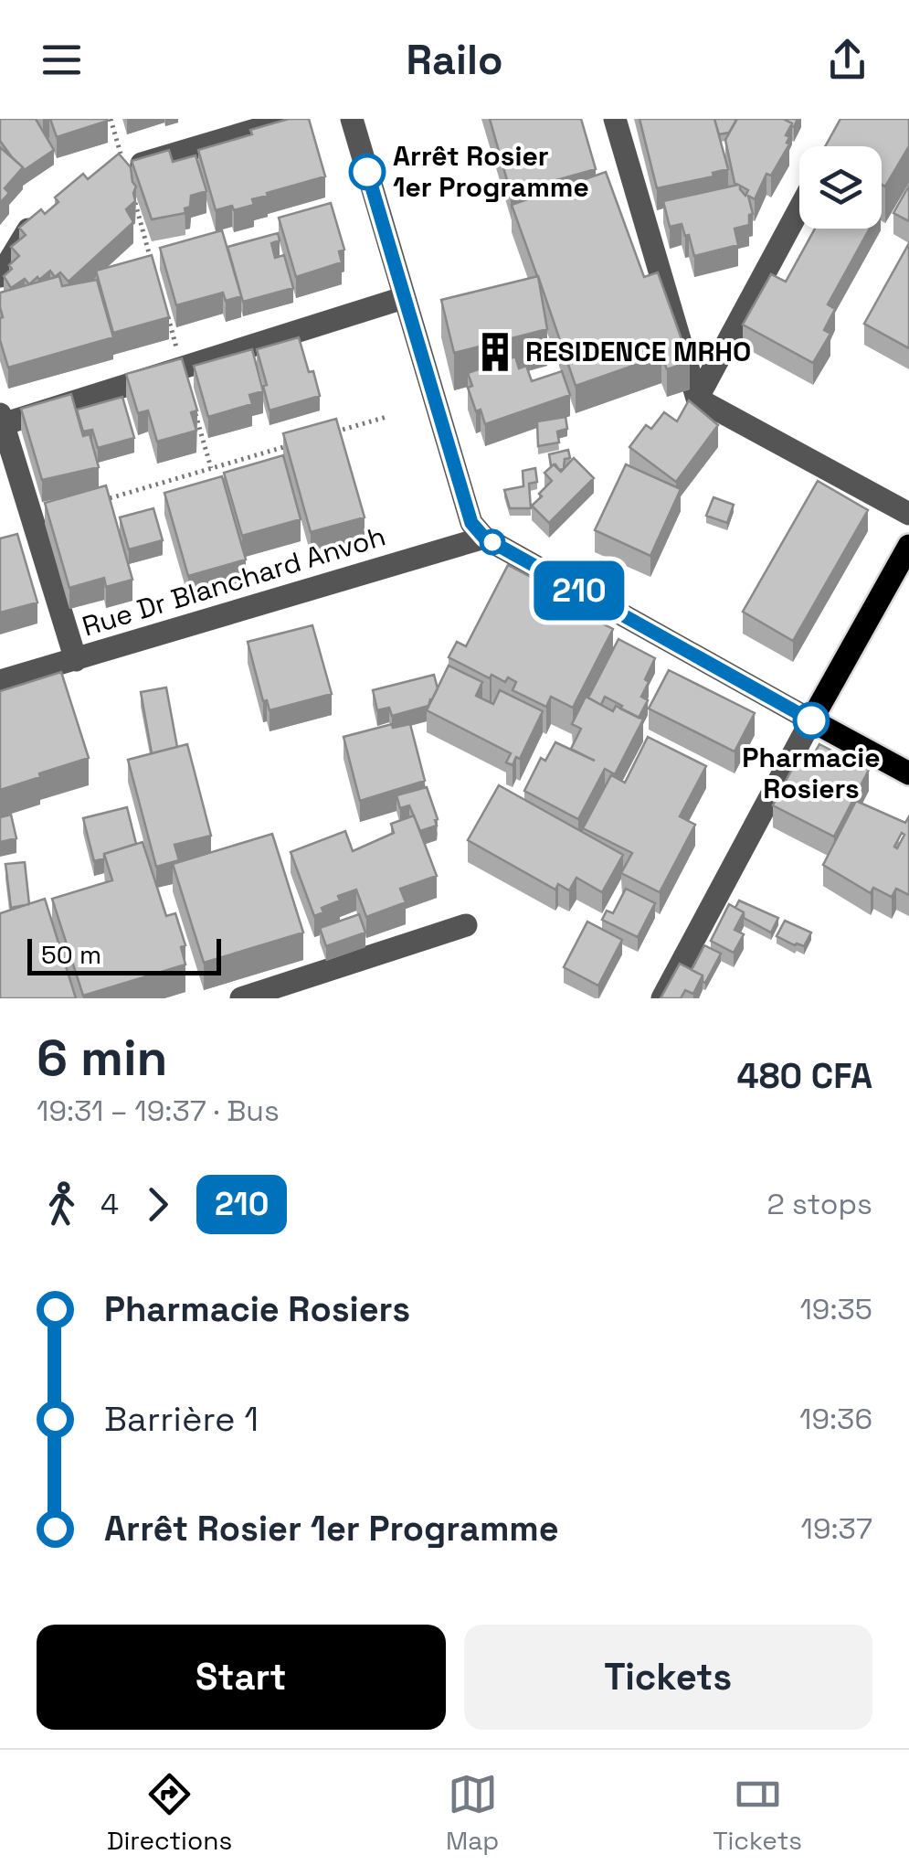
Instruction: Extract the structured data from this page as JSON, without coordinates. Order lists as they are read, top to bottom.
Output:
{
  "streets": {
    "street": ["Rue Dr Blanchard Anvoh"]
  },
  "places": {
    "other": ["Arrêt Rosier 1er Programme", "Pharmacie Rosiers"],
    "building": ["RESIDENCE MRHO"]
  },
  "lines": ["bus line 210"],
  "scale_bar": "50 m",
  "page": {
    "header": "Railo",
    "on_map": "210",
    "scale": "50 m",
    "heading": ["6 min", "19:31 – 19:37 · Bus", "480 CFA"],
    "legs": ["4", "210", "2 stops"],
    "list": [
      {
        "name": "Pharmacie Rosiers",
        "value": "19:35"
      },
      {
        "name": "Barrière 1",
        "value": "19:36"
      },
      {
        "name": "Arrêt Rosier 1er Programme",
        "value": "19:37"
      }
    ],
    "buttons": ["Start", "Tickets"],
    "tabs": ["Directions", "Map", "Tickets"]
  }
}
